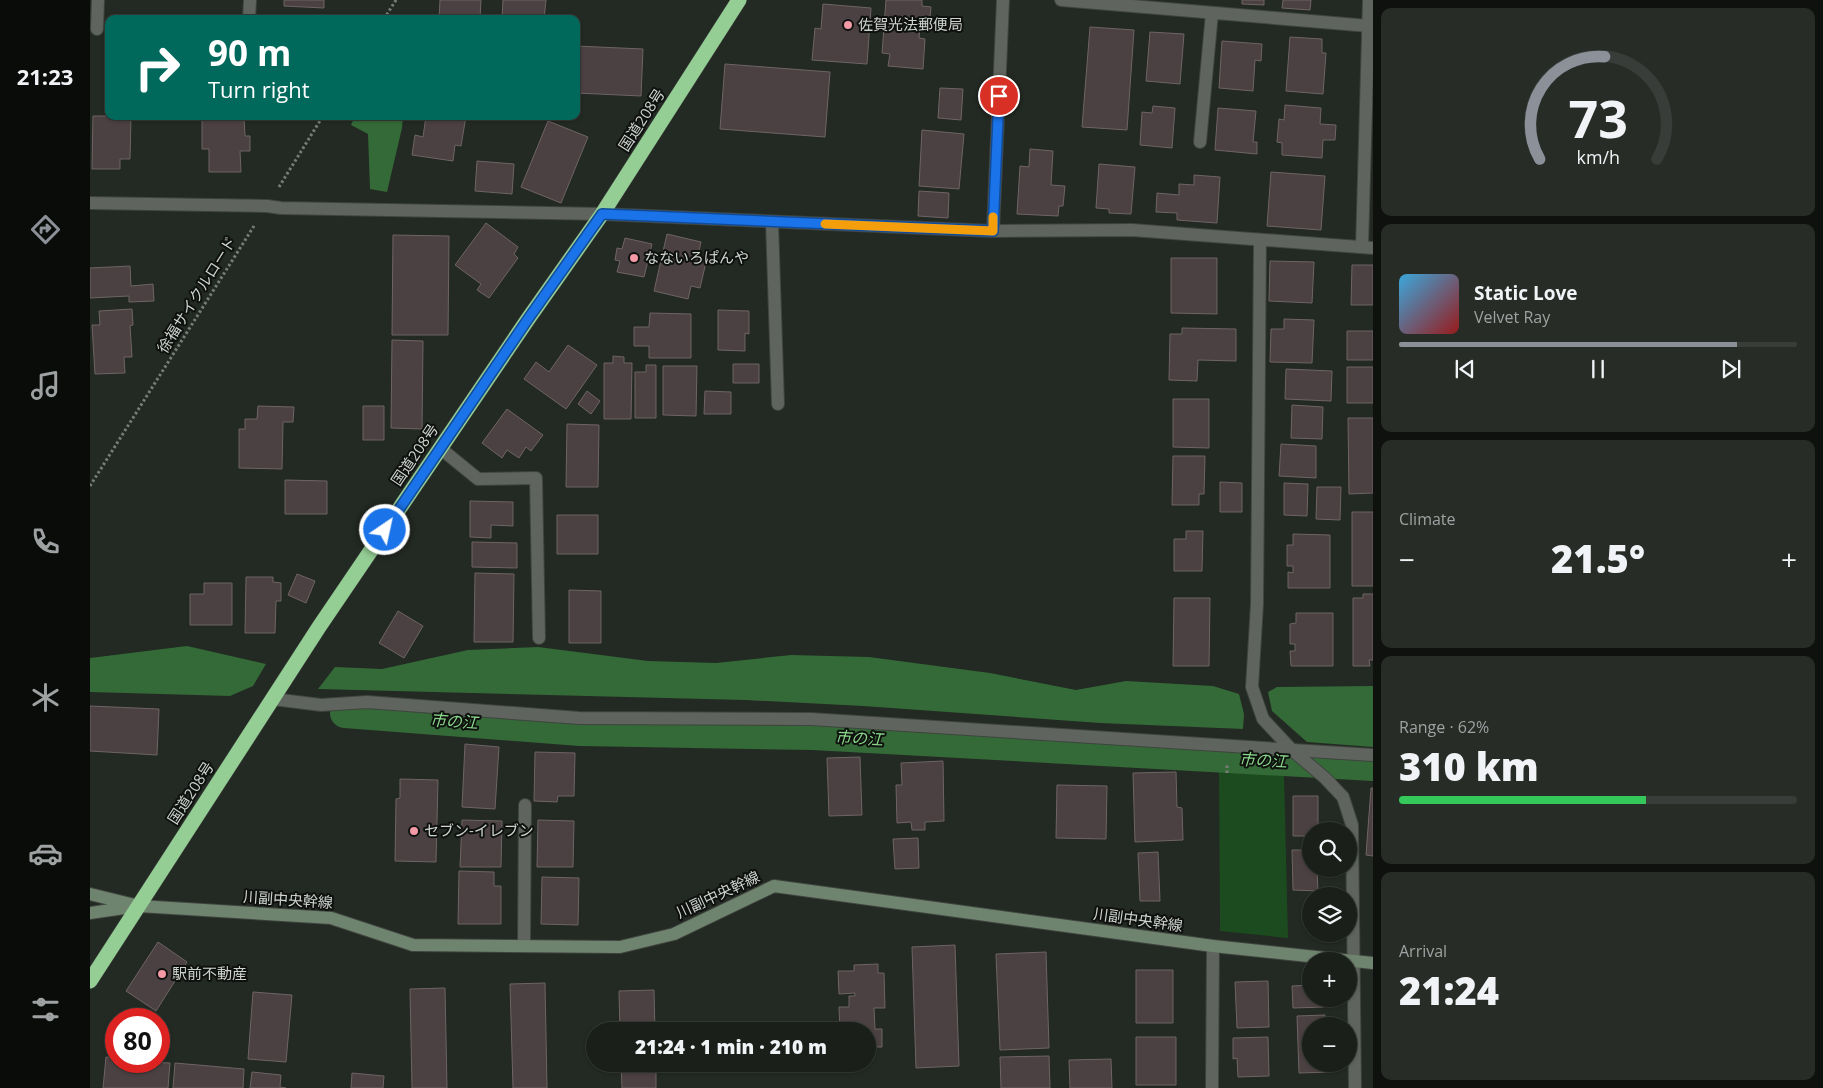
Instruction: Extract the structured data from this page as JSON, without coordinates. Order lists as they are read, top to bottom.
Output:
{
  "streets": {
    "highway": ["国道208号"],
    "street": ["川副中央幹線"],
    "path": ["徐福サイクルロード"]
  },
  "crossings": [
    ["国道208号", "川副中央幹線"]
  ],
  "water": ["市の江"],
  "places": [
    "佐賀光法郵便局",
    "なないろぱんや",
    "セブン-イレブン",
    "駅前不動産"
  ],
  "page": {
    "tabs": "21:23",
    "turn": ["90 m", "Turn right"],
    "song": ["Static Love", "Velvet Ray"],
    "tile": [
      "Climate",
      ["Range · 62%", "310 km"],
      ["Arrival", "21:24"]
    ],
    "heat": ["−", "21.5°", "+"],
    "map_buttons": ["+", "−"],
    "limit": "80",
    "trip": "21:24 · 1 min · 210 m",
    "gauge": ["73", "km/h"]
  }
}
